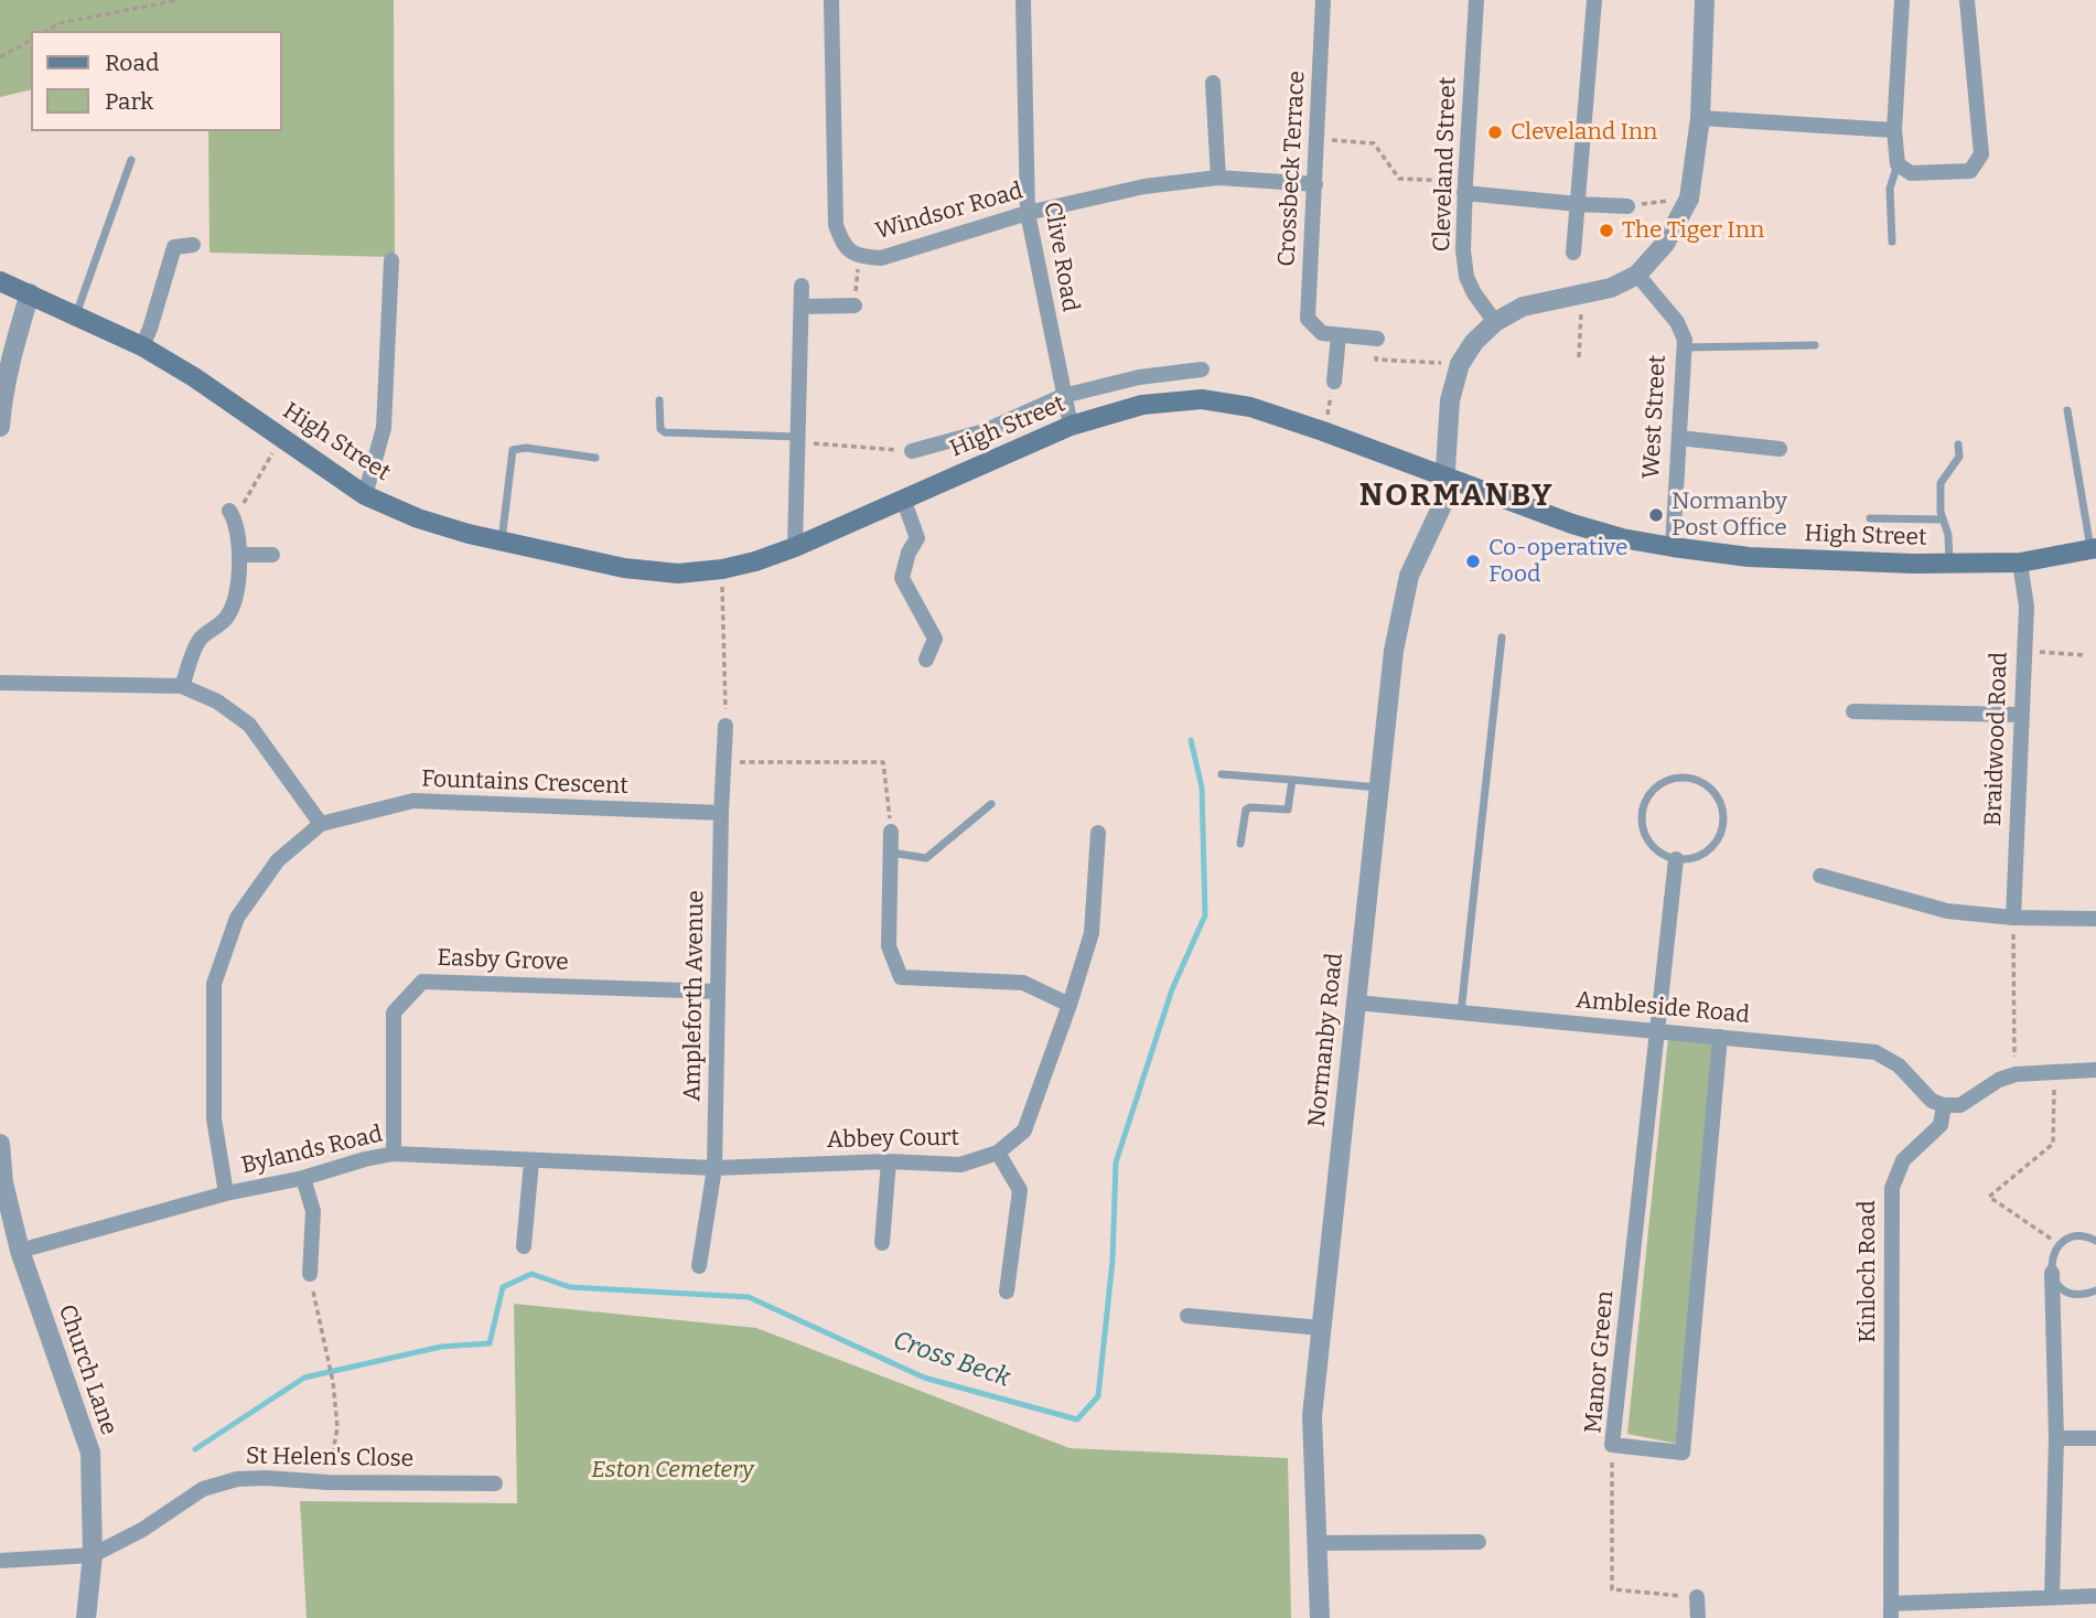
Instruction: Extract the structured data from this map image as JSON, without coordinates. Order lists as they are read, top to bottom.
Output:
{
  "streets": {
    "main road": ["High Street"],
    "street": [
      "Cleveland Street",
      "Crossbeck Terrace",
      "Windsor Road",
      "Clive Road",
      "West Street",
      "Braidwood Road",
      "Fountains Crescent",
      "Easby Grove",
      "Ampleforth Avenue",
      "Ambleside Road",
      "Normanby Road",
      "Abbey Court",
      "Bylands Road",
      "Kinloch Road",
      "Manor Green",
      "Church Lane",
      "St Helen's Close"
    ]
  },
  "crossings": [
    ["Crossbeck Terrace", "Windsor Road"],
    ["Windsor Road", "Clive Road"],
    ["Clive Road", "High Street"],
    ["West Street", "High Street"],
    ["High Street", "Braidwood Road"],
    ["High Street", "Normanby Road"],
    ["Fountains Crescent", "Ampleforth Avenue"],
    ["Fountains Crescent", "Bylands Road"],
    ["Easby Grove", "Ampleforth Avenue"],
    ["Easby Grove", "Bylands Road"],
    ["Ampleforth Avenue", "Abbey Court"],
    ["Ampleforth Avenue", "Bylands Road"],
    ["Ambleside Road", "Normanby Road"],
    ["Ambleside Road", "Kinloch Road"],
    ["Ambleside Road", "Manor Green"],
    ["Abbey Court", "Bylands Road"],
    ["Bylands Road", "Church Lane"],
    ["Church Lane", "St Helen's Close"]
  ],
  "districts": ["NORMANBY"],
  "water": ["Cross Beck"],
  "parks": ["Eston Cemetery"],
  "places": [
    "Cleveland Inn",
    "The Tiger Inn",
    "Normanby Post Office",
    "Co-operative Food"
  ],
  "legend": ["Road", "Park"]
}
